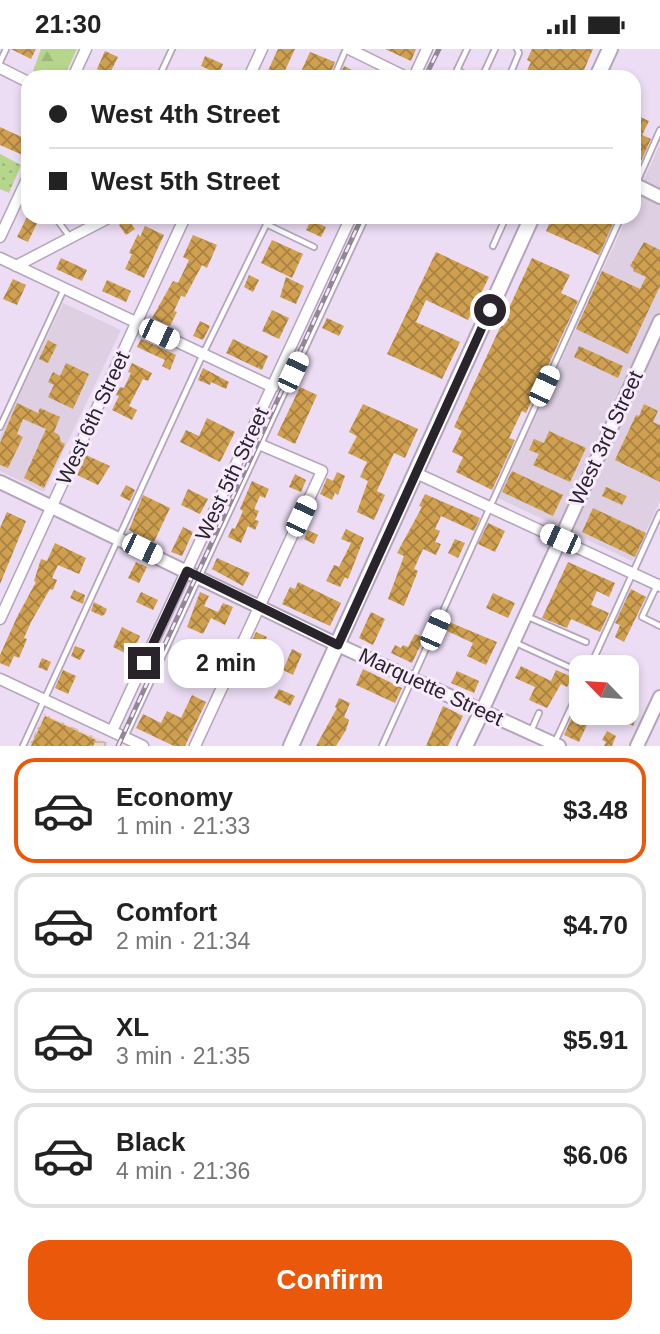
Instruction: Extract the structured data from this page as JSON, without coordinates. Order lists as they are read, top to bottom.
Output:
{
  "streets": {
    "main road": ["West 3rd Street"],
    "street": ["West 6th Street", "West 5th Street", "Marquette Street"]
  },
  "crossings": [
    ["West 6th Street", "Marquette Street"],
    ["West 3rd Street", "Marquette Street"],
    ["West 5th Street", "Marquette Street"]
  ],
  "north": "top left",
  "page": {
    "status": "21:30",
    "banner": ["West 4th Street", "West 5th Street"],
    "bubble": "2 min",
    "list": [
      {
        "name": "Economy",
        "note": "1 min · 21:33",
        "value": "$3.48"
      },
      {
        "name": "Comfort",
        "note": "2 min · 21:34",
        "value": "$4.70"
      },
      {
        "name": "XL",
        "note": "3 min · 21:35",
        "value": "$5.91"
      },
      {
        "name": "Black",
        "note": "4 min · 21:36",
        "value": "$6.06"
      }
    ],
    "buttons": "Confirm"
  }
}
